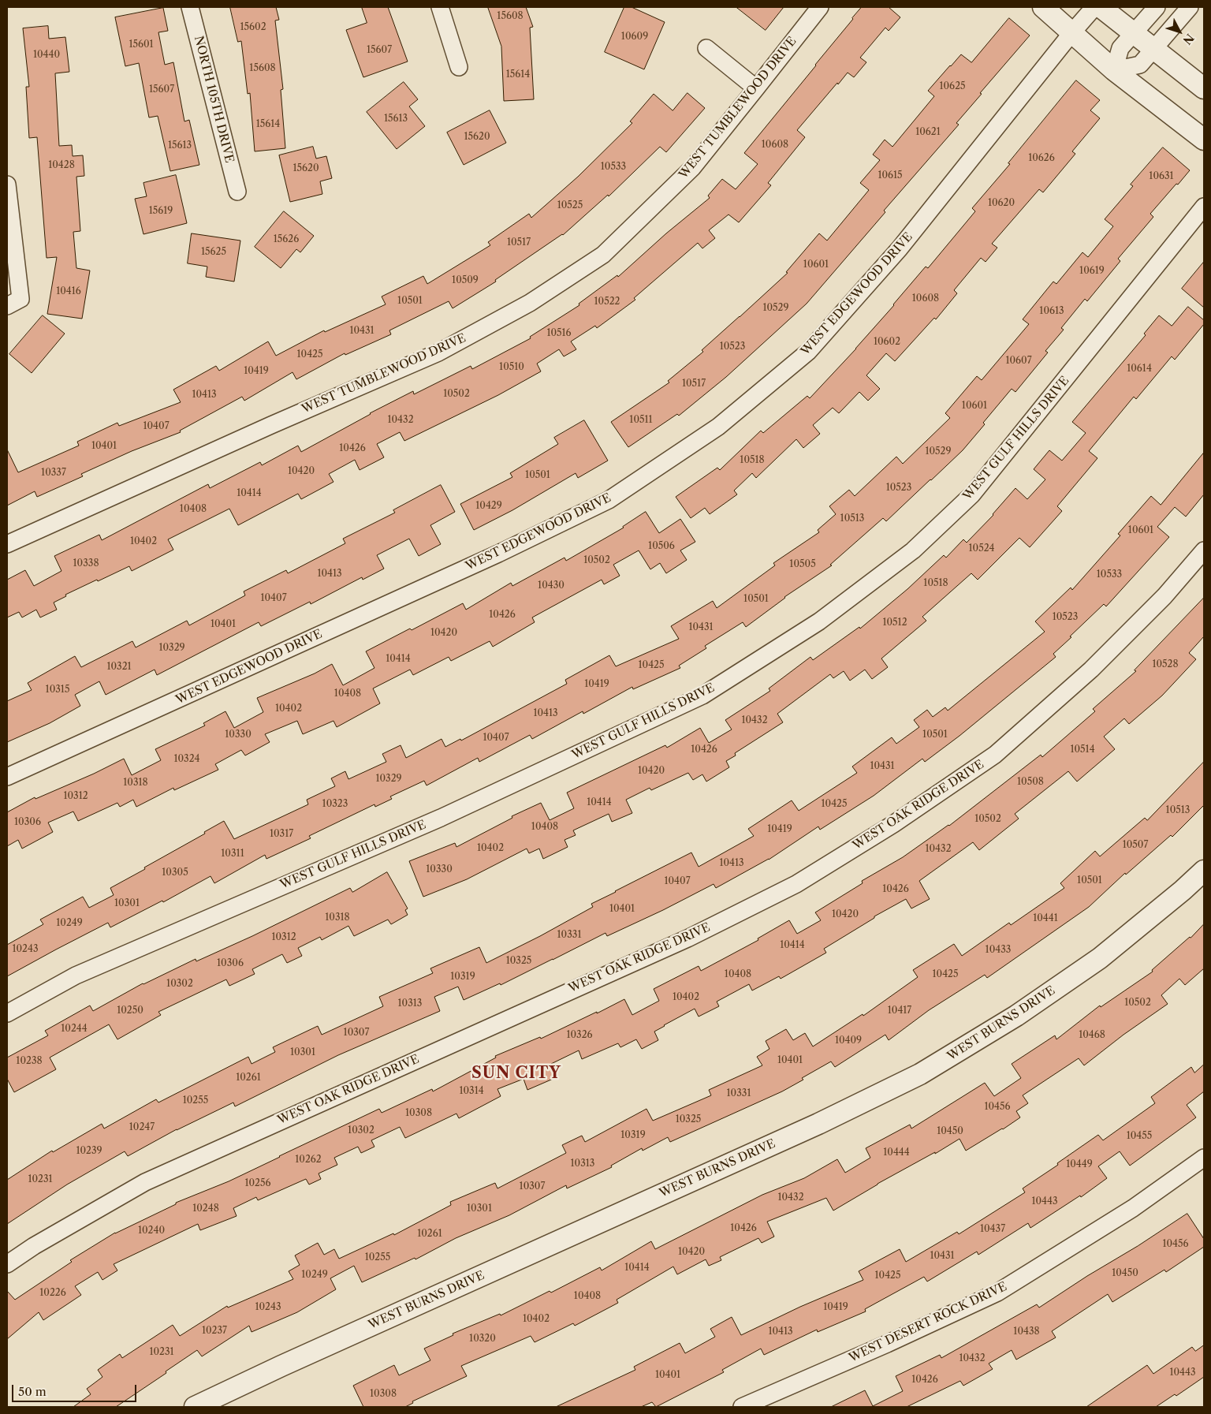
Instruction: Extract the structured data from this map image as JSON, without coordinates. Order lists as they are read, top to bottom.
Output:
{
  "streets": {
    "street": [
      "NORTH 105TH DRIVE",
      "WEST TUMBLEWOOD DRIVE",
      "WEST EDGEWOOD DRIVE",
      "WEST GULF HILLS DRIVE",
      "WEST OAK RIDGE DRIVE",
      "WEST BURNS DRIVE",
      "WEST DESERT ROCK DRIVE"
    ]
  },
  "districts": ["SUN CITY"],
  "house_numbers": [
    "15608",
    "15602",
    "10609",
    "15601",
    "15607",
    "10440",
    "15608",
    "15614",
    "10625",
    "15607",
    "15613",
    "15614",
    "10621",
    "15620",
    "10608",
    "15613",
    "10626",
    "10428",
    "10533",
    "15620",
    "10615",
    "10631",
    "10620",
    "10525",
    "15619",
    "15626",
    "10517",
    "15625",
    "10601",
    "10619",
    "10509",
    "10416",
    "10608",
    "10501",
    "10522",
    "10529",
    "10613",
    "10431",
    "10516",
    "10602",
    "10523",
    "10425",
    "10607",
    "10510",
    "10614",
    "10419",
    "10517",
    "10502",
    "10413",
    "10601",
    "10432",
    "10511",
    "10407",
    "10401",
    "10426",
    "10529",
    "10518",
    "10420",
    "10337",
    "10501",
    "10523",
    "10414",
    "10429",
    "10408",
    "10513",
    "10601",
    "10402",
    "10506",
    "10524",
    "10502",
    "10338",
    "10505",
    "10413",
    "10533",
    "10518",
    "10430",
    "10407",
    "10501",
    "10426",
    "10523",
    "10512",
    "10401",
    "10431",
    "10420",
    "10329",
    "10414",
    "10528",
    "10425",
    "10321",
    "10419",
    "10315",
    "10408",
    "10402",
    "10413",
    "10432",
    "10330",
    "10501",
    "10407",
    "10426",
    "10514",
    "10324",
    "10431",
    "10420",
    "10329",
    "10508",
    "10318",
    "10312",
    "10414",
    "10323",
    "10425",
    "10513",
    "10502",
    "10306",
    "10408",
    "10419",
    "10317",
    "10507",
    "10402",
    "10432",
    "10311",
    "10413",
    "10330",
    "10305",
    "10501",
    "10407",
    "10426",
    "10301",
    "10401",
    "10420",
    "10318",
    "10441",
    "10249",
    "10331",
    "10312",
    "10414",
    "10243",
    "10433",
    "10325",
    "10306",
    "10408",
    "10425",
    "10319",
    "10302",
    "10402",
    "10502",
    "10313",
    "10250",
    "10417",
    "10244",
    "10307",
    "10326",
    "10468",
    "10409",
    "10301",
    "10401",
    "10238",
    "10261",
    "10314",
    "10331",
    "10255",
    "10456",
    "10308",
    "10325",
    "10247",
    "10302",
    "10450",
    "10319",
    "10455",
    "10239",
    "10444",
    "10262",
    "10313",
    "10449",
    "10231",
    "10256",
    "10307",
    "10432",
    "10443",
    "10248",
    "10301",
    "10426",
    "10437",
    "10240",
    "10261",
    "10456",
    "10420",
    "10431",
    "10255",
    "10414",
    "10450",
    "10249",
    "10425",
    "10226",
    "10408",
    "10243",
    "10419",
    "10402",
    "10237",
    "10413",
    "10438",
    "10320",
    "10231",
    "10432",
    "10443",
    "10401",
    "10426",
    "10308"
  ],
  "scale_bar": "50 m",
  "north": "bottom right"
}
